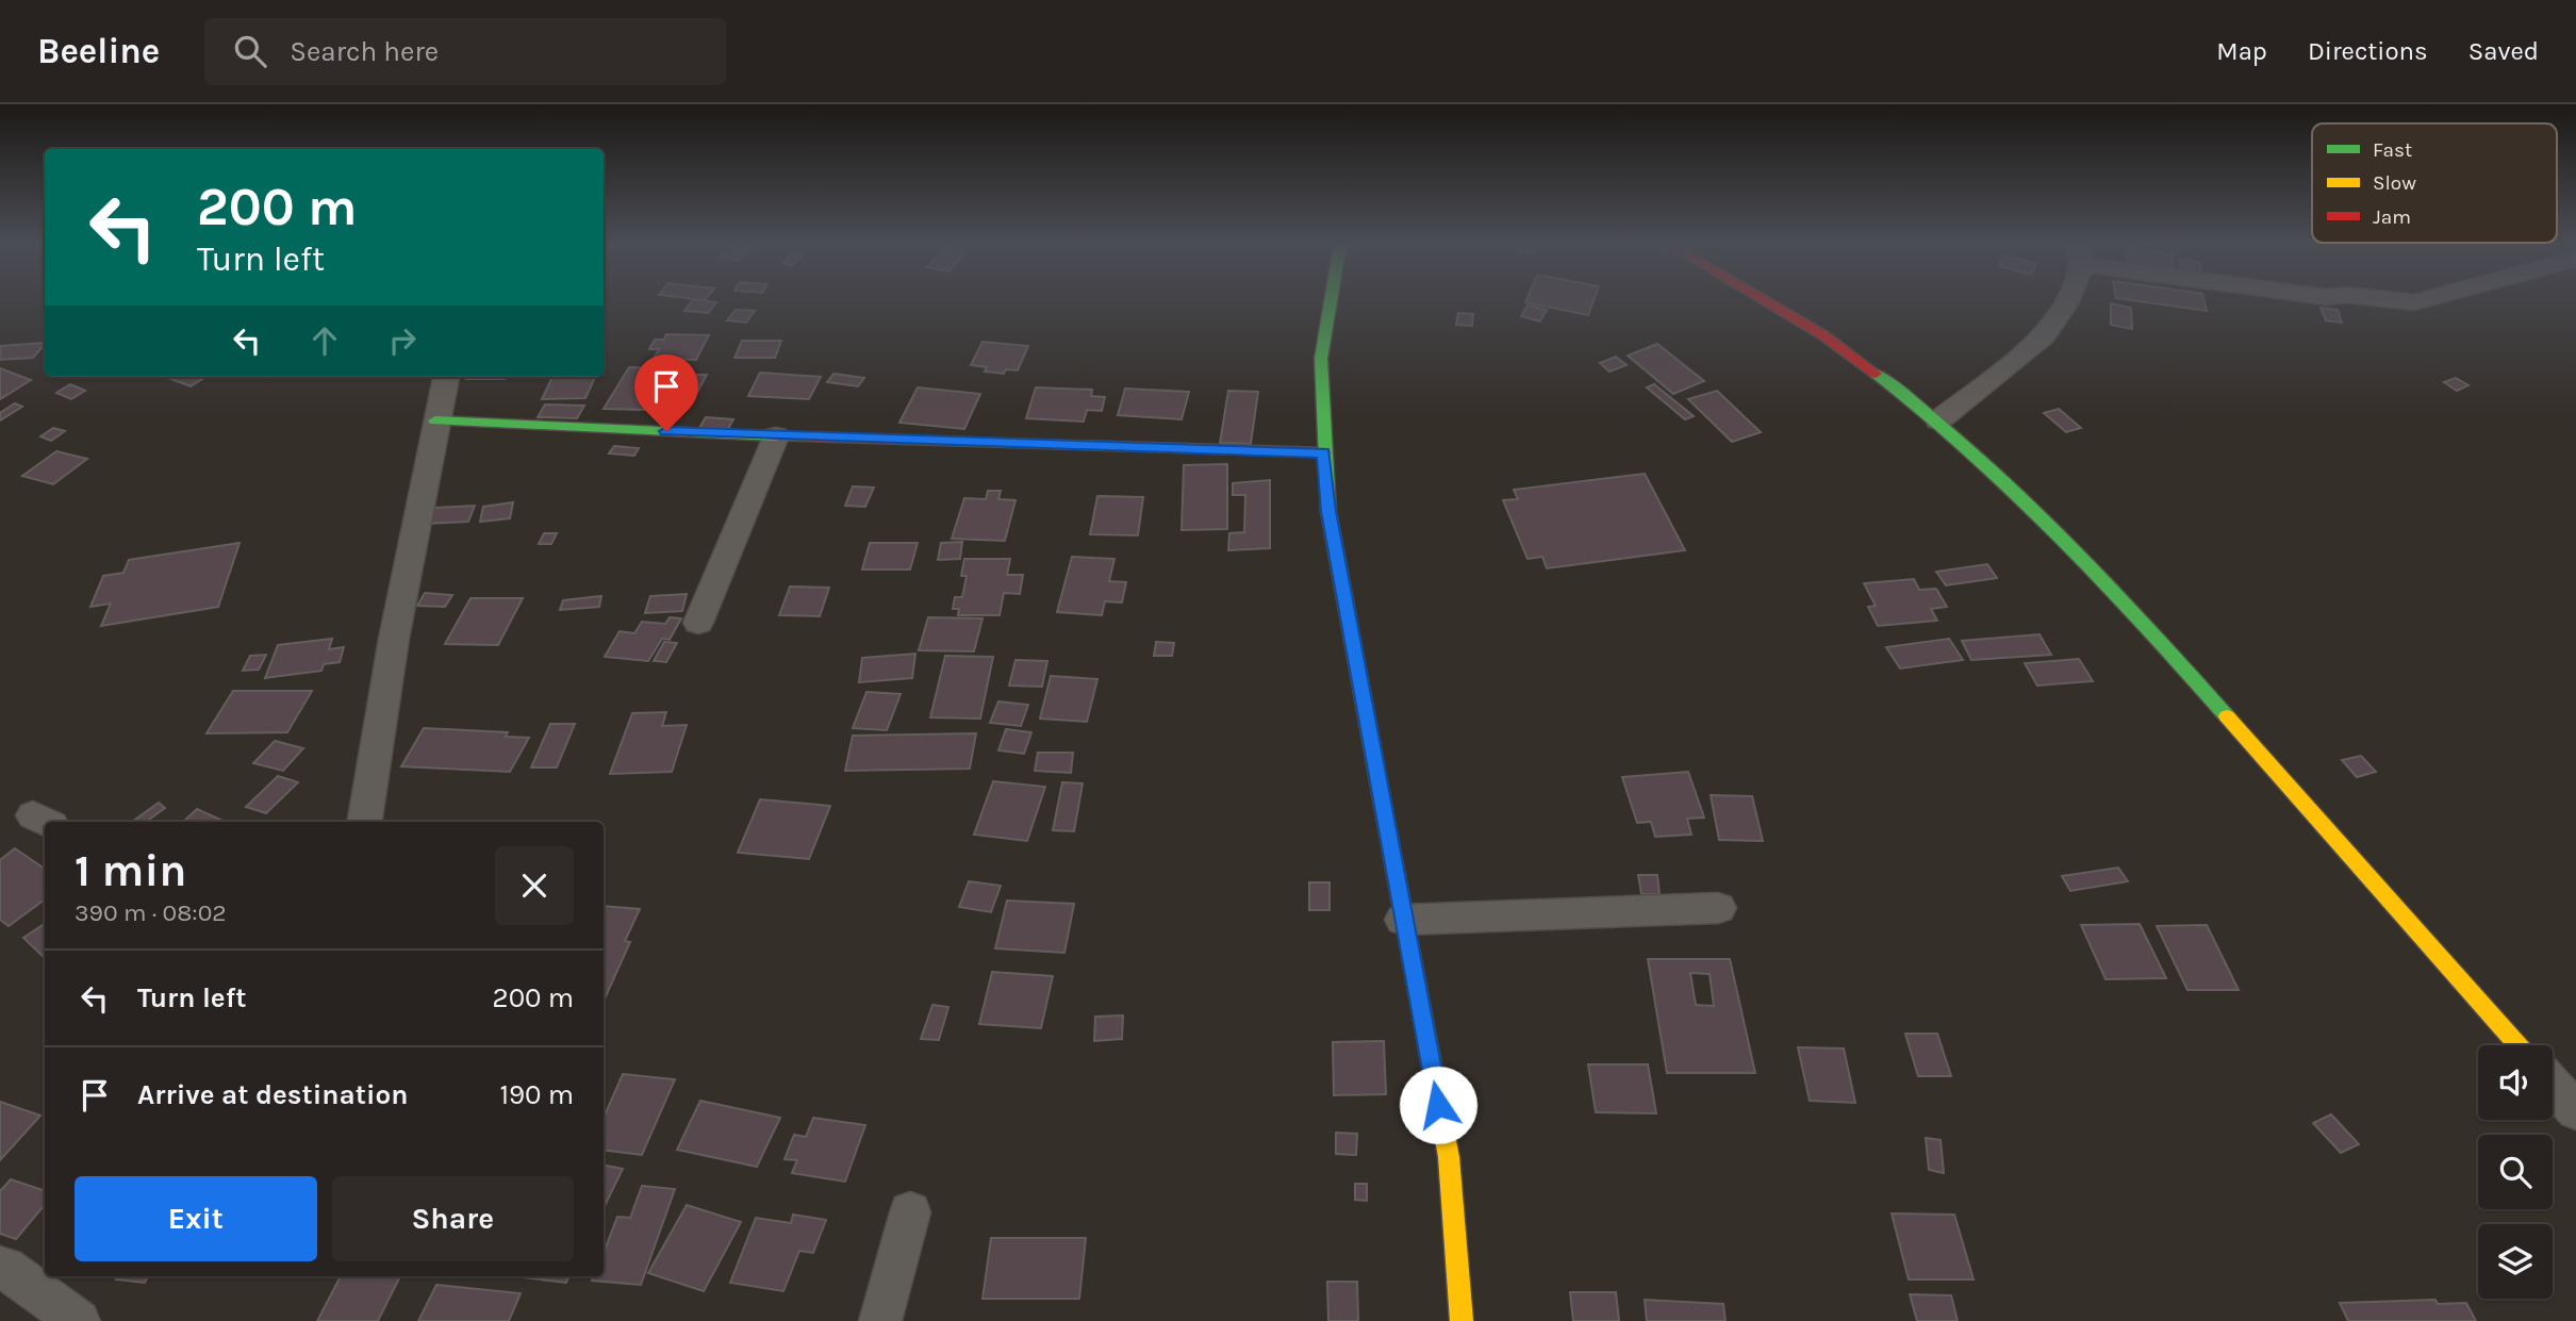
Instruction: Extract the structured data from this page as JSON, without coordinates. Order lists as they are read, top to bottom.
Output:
{
  "legend": ["Fast", "Slow", "Jam"],
  "page": {
    "header": "Beeline",
    "search": "Search here",
    "nav": ["Map", "Directions", "Saved"],
    "turn": ["200 m", "Turn left"],
    "heading": ["1 min", "390 m · 08:02"],
    "list": [
      {
        "name": "Turn left",
        "value": "200 m"
      },
      {
        "name": "Arrive at destination",
        "value": "190 m"
      }
    ],
    "buttons": ["Exit", "Share"]
  }
}
